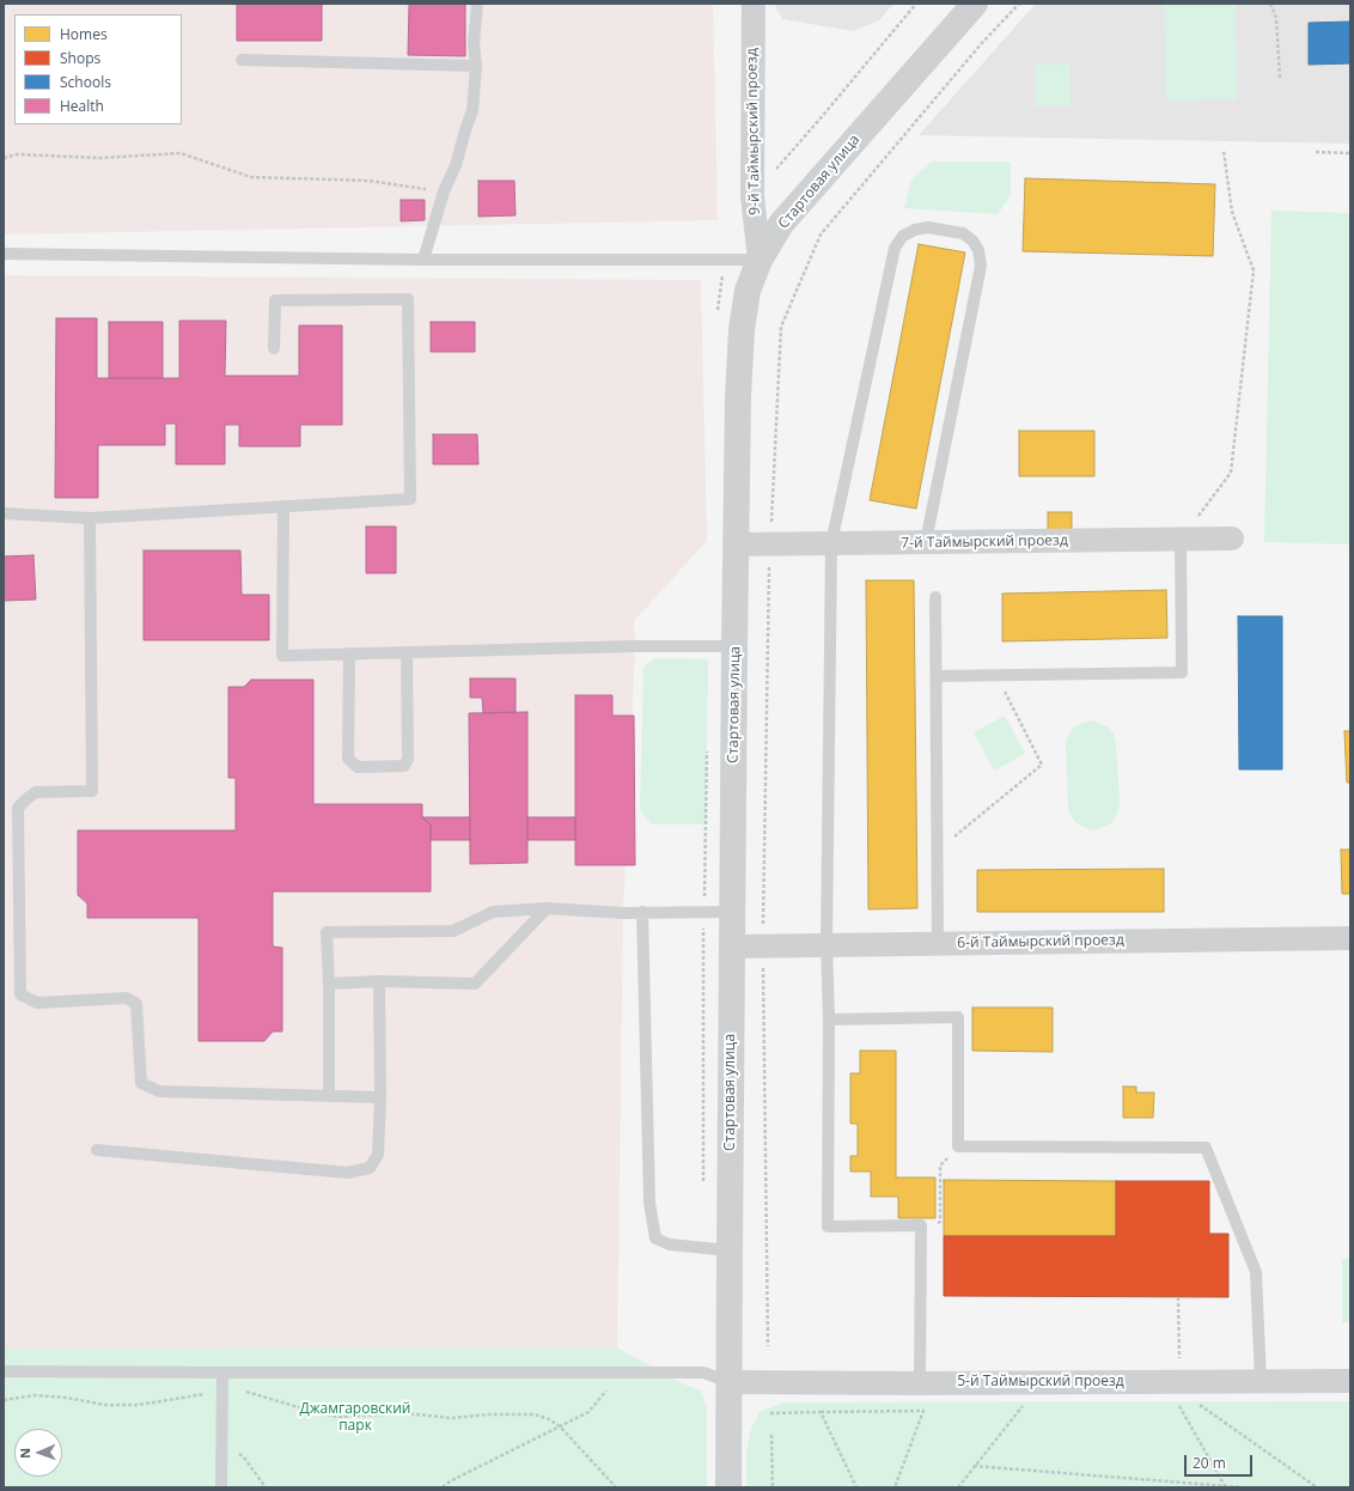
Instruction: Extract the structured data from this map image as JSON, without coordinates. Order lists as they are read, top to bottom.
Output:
{
  "streets": {
    "street": [
      "9-й Таймырский проезд",
      "Стартовая улица",
      "7-й Таймырский проезд",
      "6-й Таймырский проезд",
      "5-й Таймырский проезд"
    ]
  },
  "crossings": [
    ["9-й Таймырский проезд", "Стартовая улица"],
    ["Стартовая улица", "7-й Таймырский проезд"],
    ["Стартовая улица", "6-й Таймырский проезд"],
    ["Стартовая улица", "5-й Таймырский проезд"]
  ],
  "parks": ["Джамгаровский парк"],
  "legend": [
    "Homes",
    "Shops",
    "Schools",
    "Health"
  ],
  "scale_bar": "20 m",
  "north": "left"
}
